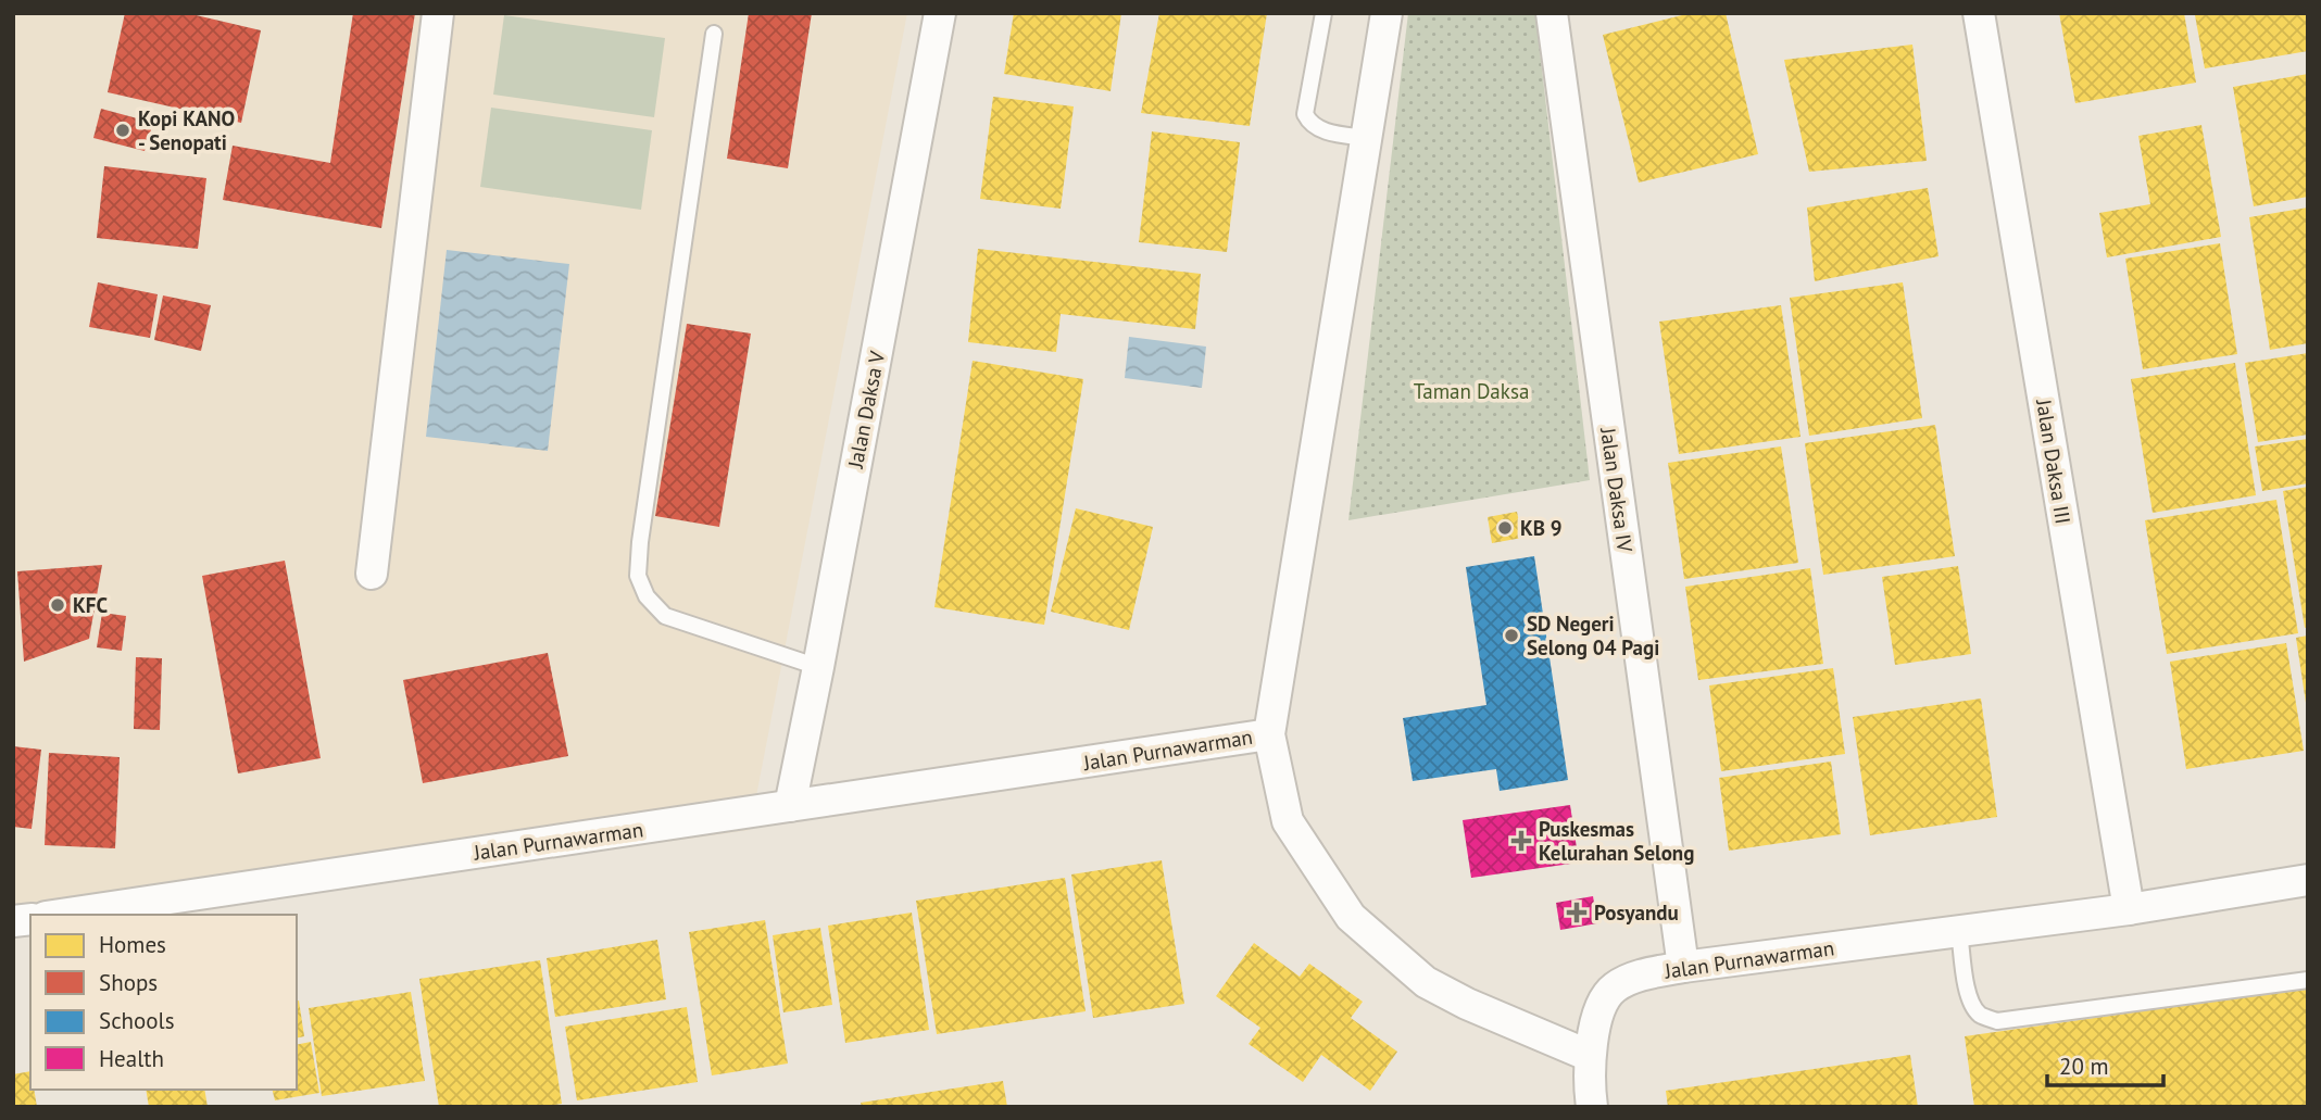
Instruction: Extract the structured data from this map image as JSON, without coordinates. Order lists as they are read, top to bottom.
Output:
{
  "streets": {
    "street": [
      "Jalan Daksa V",
      "Jalan Daksa III",
      "Jalan Daksa IV",
      "Jalan Purnawarman"
    ]
  },
  "crossings": [
    ["Jalan Daksa V", "Jalan Purnawarman"],
    ["Jalan Daksa III", "Jalan Purnawarman"],
    ["Jalan Daksa IV", "Jalan Purnawarman"]
  ],
  "parks": ["Taman Daksa"],
  "places": {
    "other": [
      "Kopi KANO - Senopati",
      "KB 9",
      "KFC",
      "SD Negeri Selong 04 Pagi"
    ],
    "health": ["Puskesmas Kelurahan Selong", "Posyandu"]
  },
  "legend": [
    "Homes",
    "Shops",
    "Schools",
    "Health"
  ],
  "scale_bar": "20 m"
}
